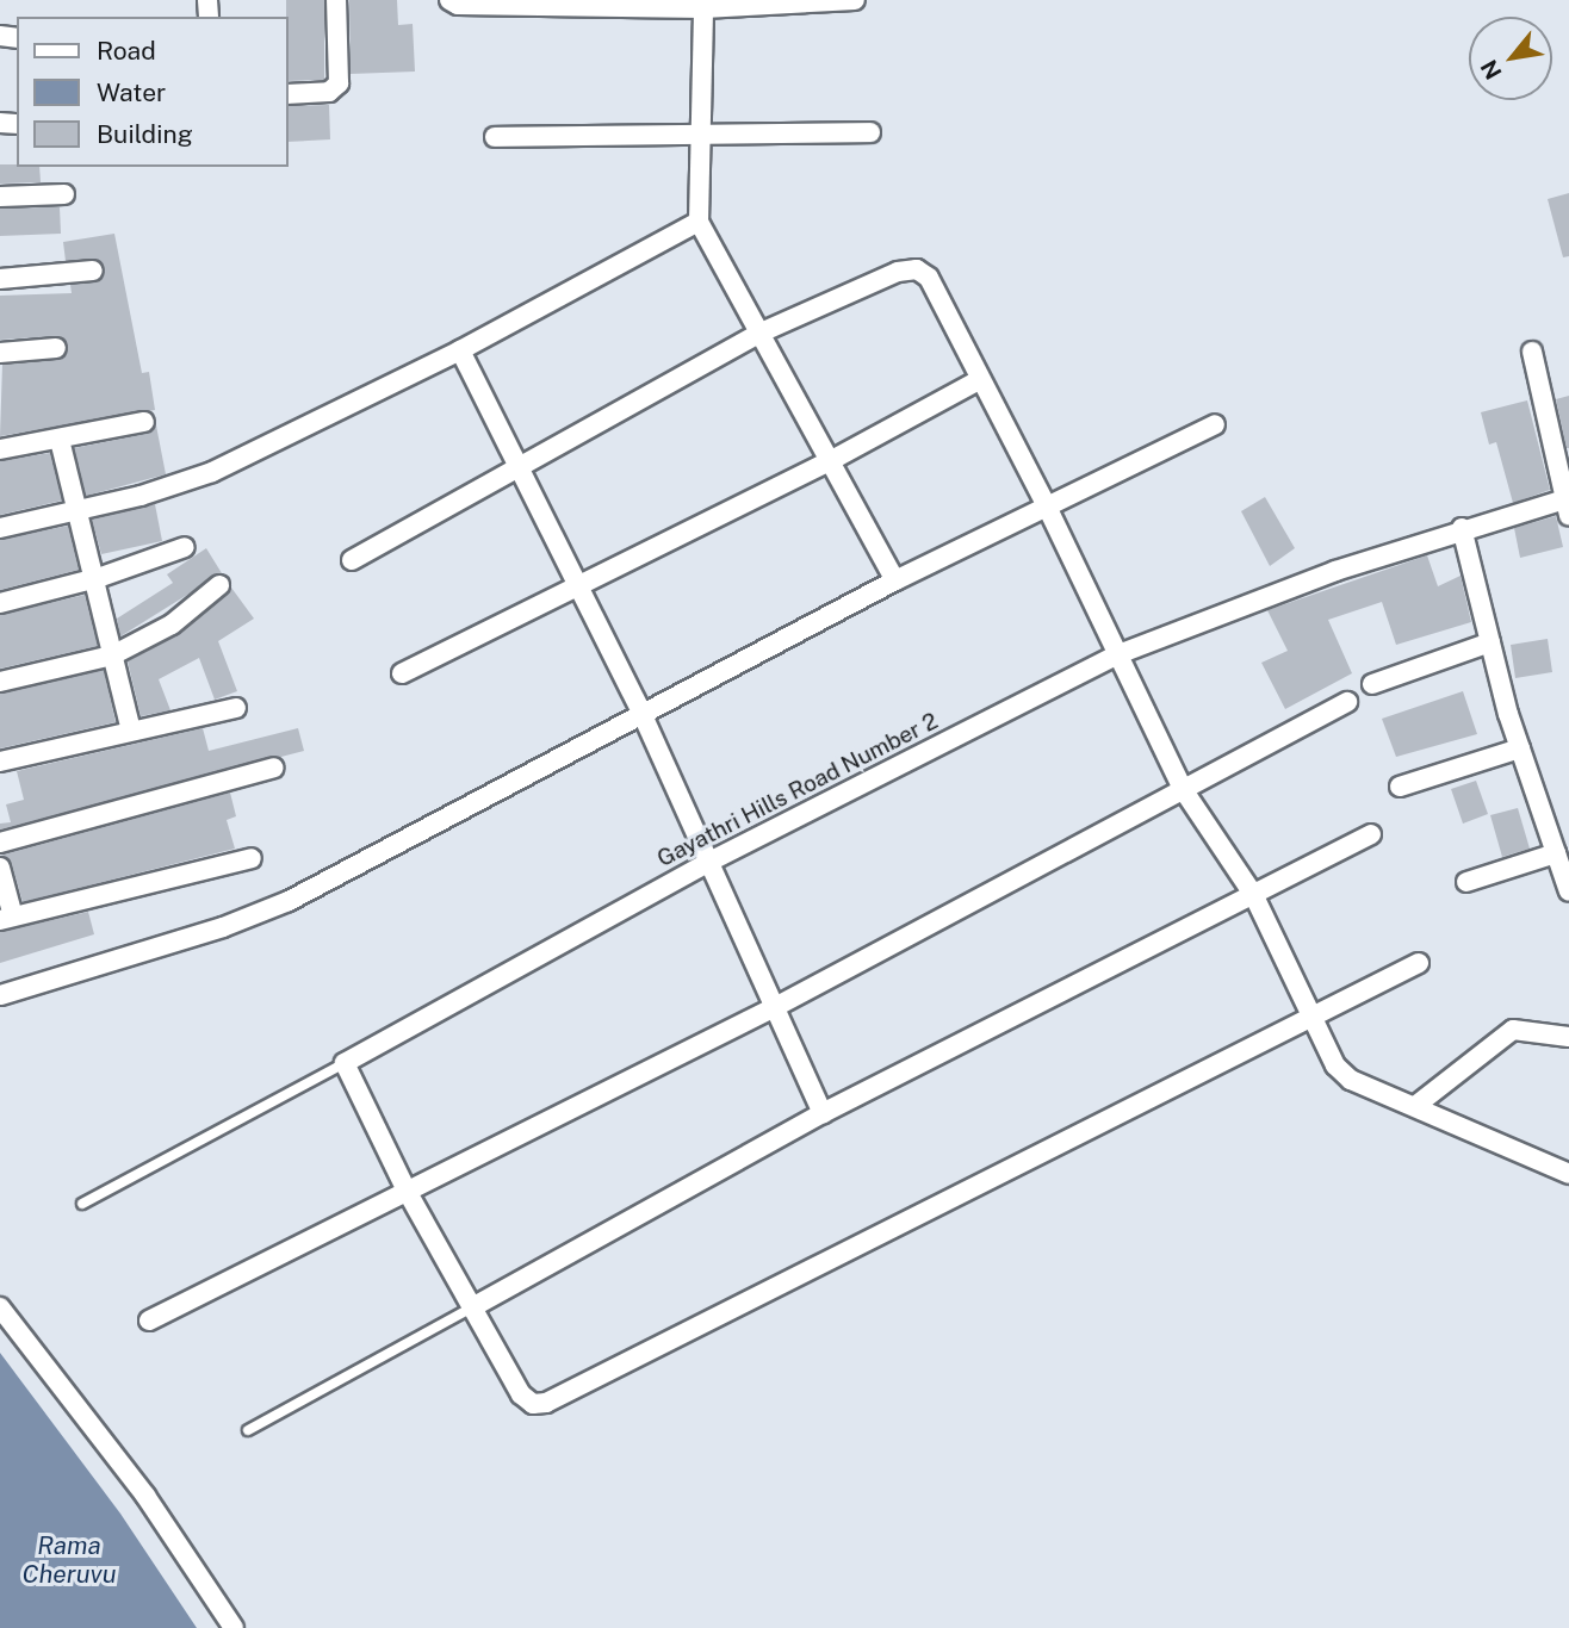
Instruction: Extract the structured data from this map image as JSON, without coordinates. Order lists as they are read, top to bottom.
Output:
{
  "streets": {
    "street": ["Gayathri Hills Road Number 2"]
  },
  "water": ["Rama Cheruvu"],
  "legend": ["Road", "Water", "Building"],
  "north": "bottom left"
}
